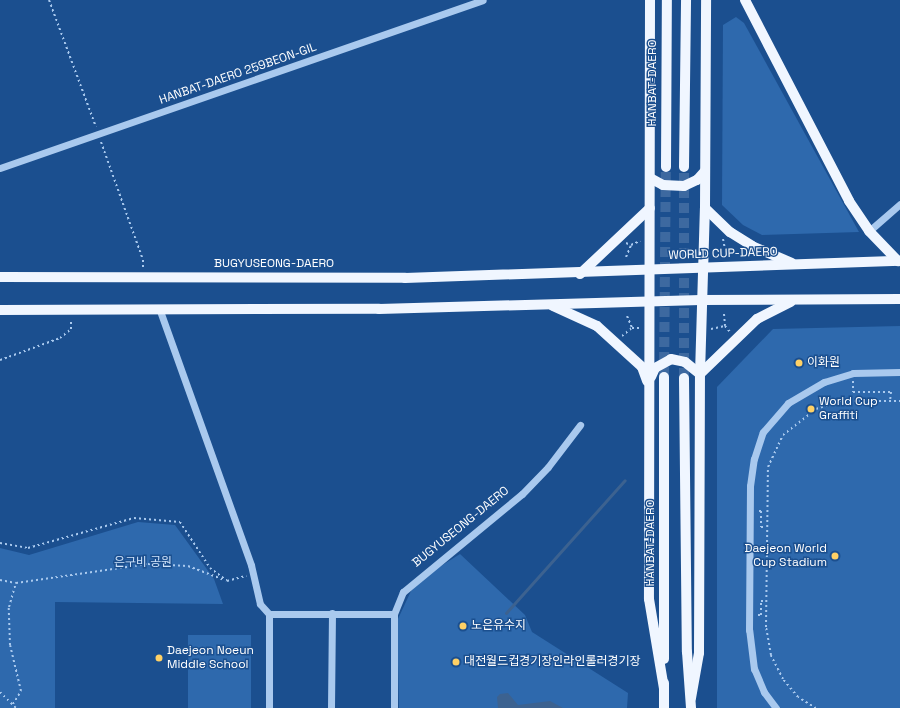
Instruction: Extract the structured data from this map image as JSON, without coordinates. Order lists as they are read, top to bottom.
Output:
{
  "streets": {
    "main road": ["HANBAT-DAERO", "WORLD CUP-DAERO", "BUGYUSEONG-DAERO"],
    "street": ["HANBAT-DAERO 259BEON-GIL"]
  },
  "crossings": [
    ["WORLD CUP-DAERO", "BUGYUSEONG-DAERO"]
  ],
  "parks": ["은구비 공원"],
  "places": [
    "이화원",
    "World Cup Graffiti",
    "Daejeon World Cup Stadium",
    "노은유수지",
    "Daejeon Noeun Middle School",
    "대전월드컵경기장인라인롤러경기장"
  ]
}
